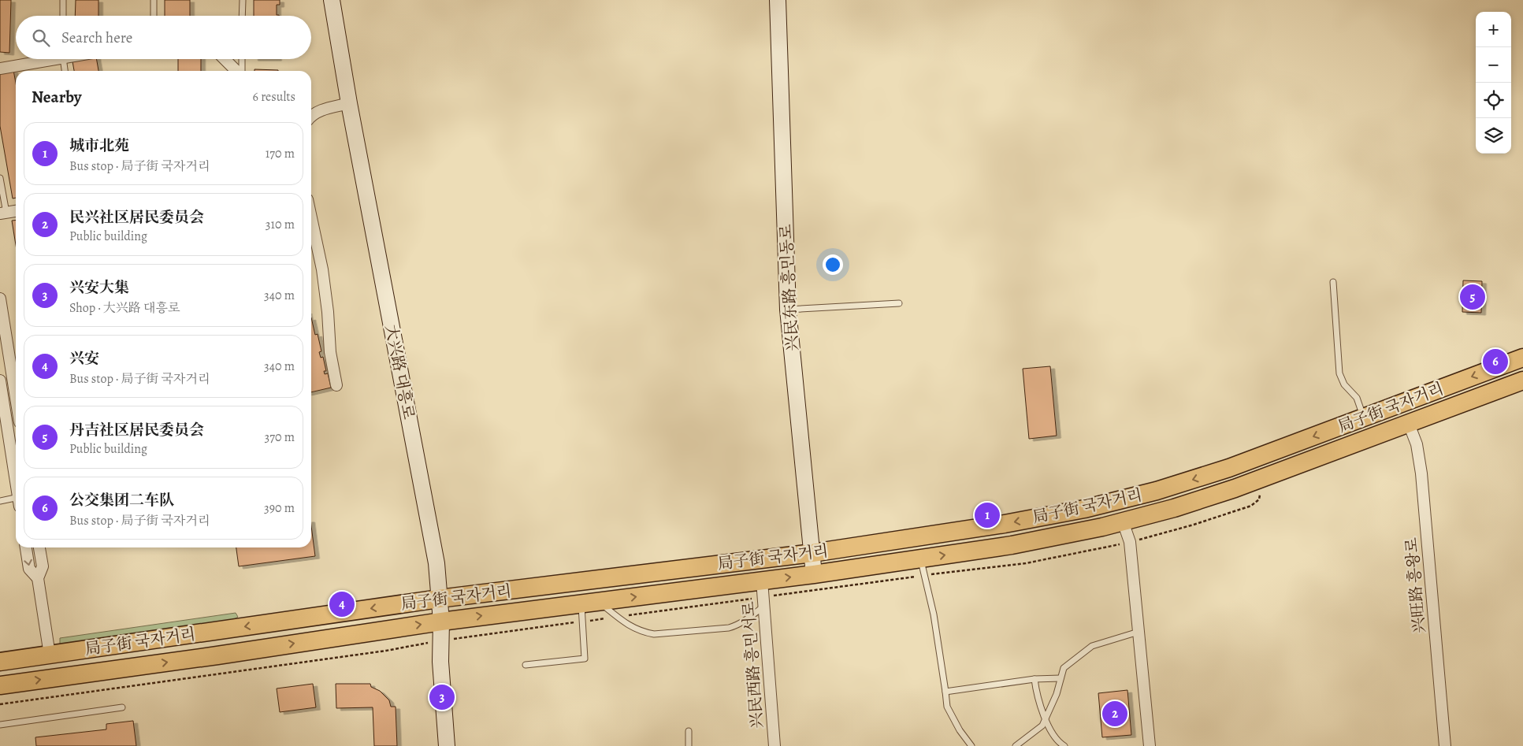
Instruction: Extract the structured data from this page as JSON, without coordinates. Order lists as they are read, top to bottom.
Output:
{
  "streets": {
    "main road": ["局子街 국자거리"],
    "street": [
      "兴民东路 흥민동로",
      "大兴路 대흥로",
      "兴旺路 흥왕로",
      "兴民西路 흥민서로"
    ]
  },
  "crossings": [
    ["兴民东路 흥민동로", "局子街 국자거리"],
    ["大兴路 대흥로", "局子街 국자거리"],
    ["局子街 국자거리", "兴旺路 흥왕로"],
    ["局子街 국자거리", "兴民西路 흥민서로"]
  ],
  "page": {
    "map_buttons": ["+", "−"],
    "search": "Search here",
    "heading": ["Nearby", "6 results"],
    "list": [
      {
        "mark": "1",
        "name": "城市北苑",
        "note": "Bus stop · 局子街 국자거리",
        "value": "170 m"
      },
      {
        "mark": "2",
        "name": "民兴社区居民委员会",
        "note": "Public building",
        "value": "310 m"
      },
      {
        "mark": "3",
        "name": "兴安大集",
        "note": "Shop · 大兴路 대흥로",
        "value": "340 m"
      },
      {
        "mark": "4",
        "name": "兴安",
        "note": "Bus stop · 局子街 국자거리",
        "value": "340 m"
      },
      {
        "mark": "5",
        "name": "丹吉社区居民委员会",
        "note": "Public building",
        "value": "370 m"
      },
      {
        "mark": "6",
        "name": "公交集团二车队",
        "note": "Bus stop · 局子街 국자거리",
        "value": "390 m"
      }
    ],
    "pins": [
      "5",
      "6",
      "1",
      "4",
      "3",
      "2"
    ]
  }
}
